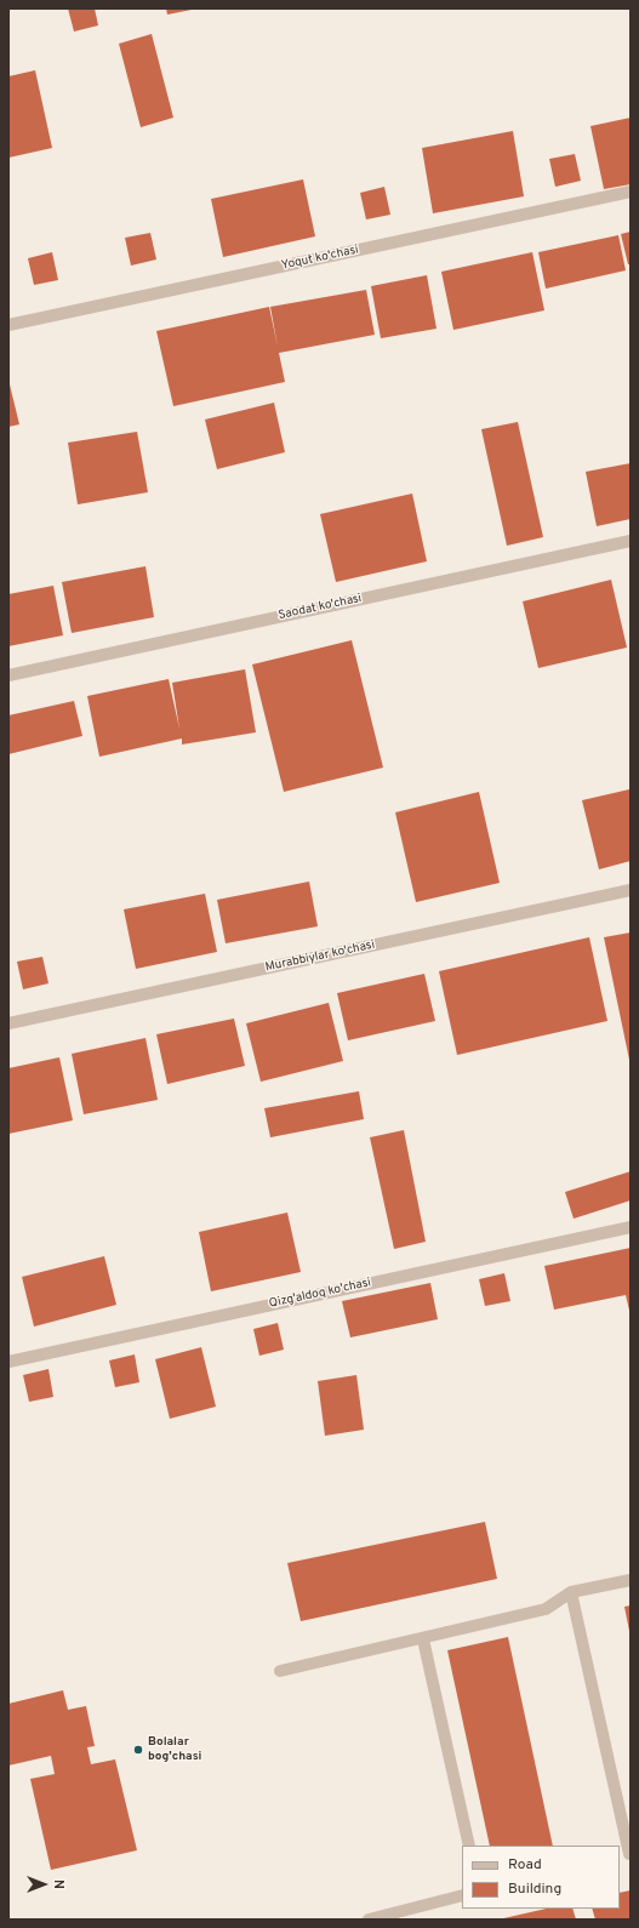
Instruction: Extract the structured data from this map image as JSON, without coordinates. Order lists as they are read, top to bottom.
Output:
{
  "streets": {
    "street": [
      "Yoqut ko'chasi",
      "Saodat ko'chasi",
      "Murabbiylar ko'chasi",
      "Qizg'aldoq ko'chasi"
    ]
  },
  "places": ["Bolalar bog'chasi"],
  "legend": ["Road", "Building"],
  "north": "right"
}
